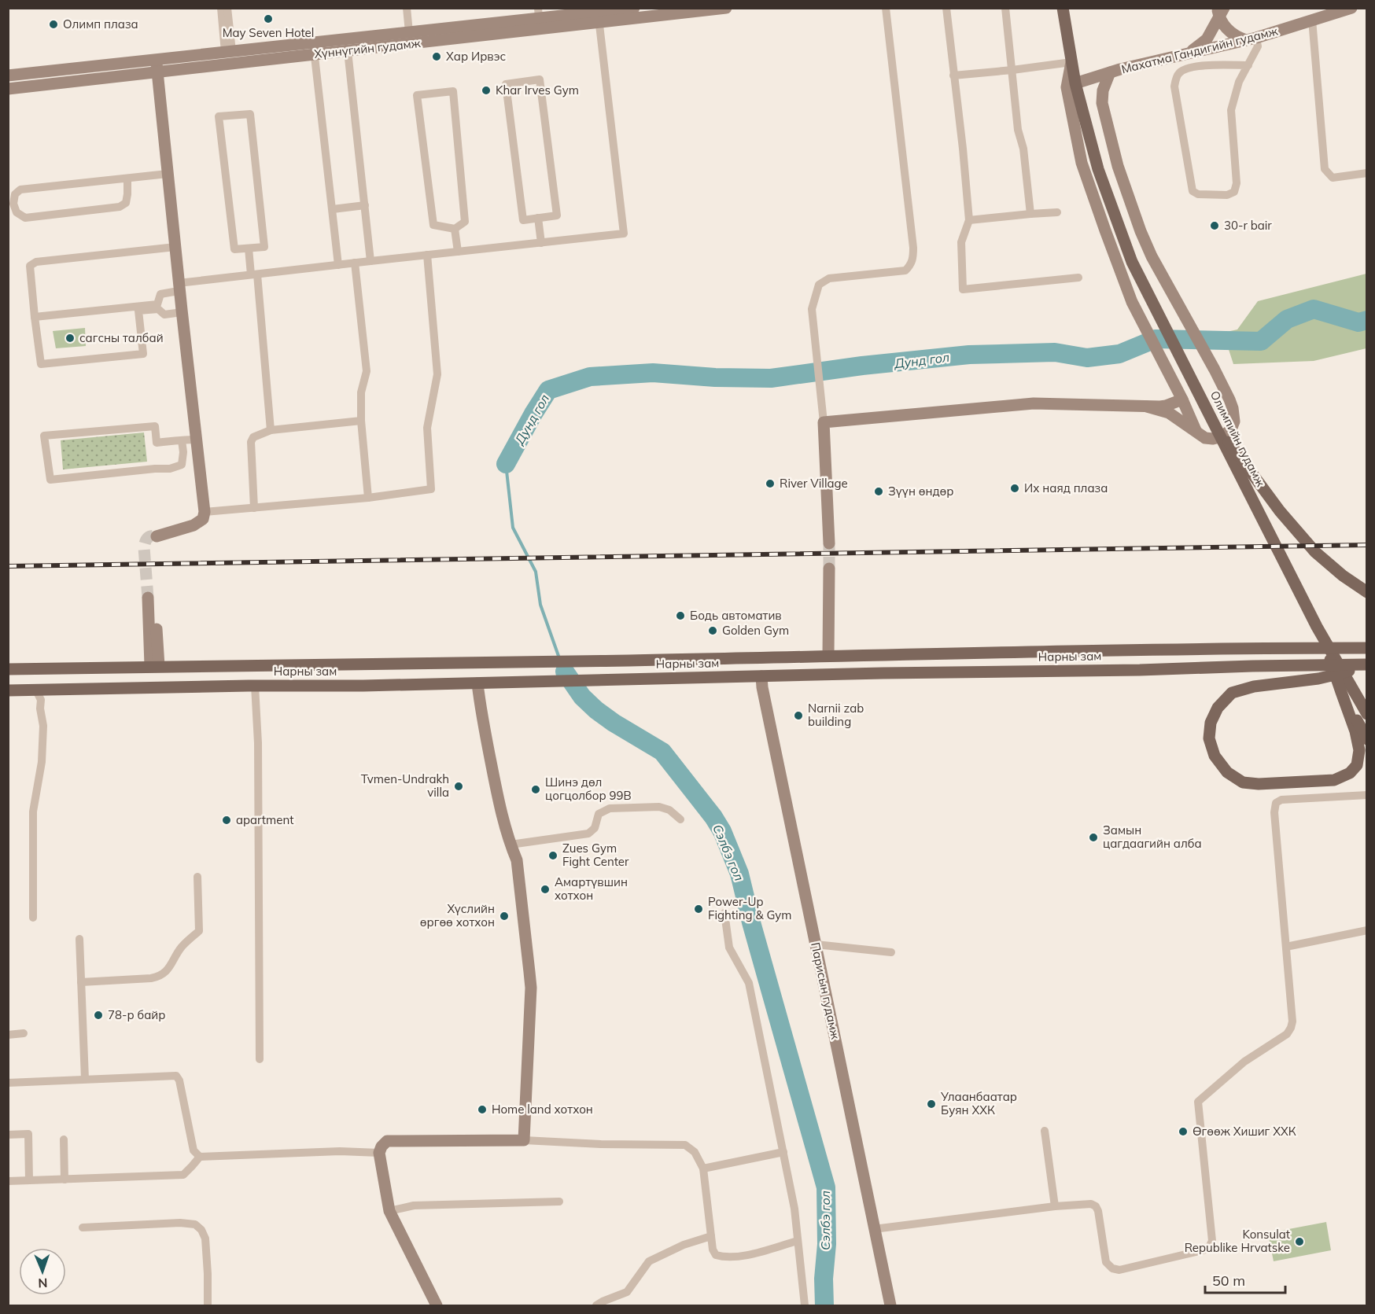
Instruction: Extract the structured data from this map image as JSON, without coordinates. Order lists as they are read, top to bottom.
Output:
{
  "streets": {
    "main road": ["Олимпийн гудамж", "Нарны зам"],
    "street": ["Хүннүгийн гудамж", "Махатма Гандигийн гудамж", "Парисын гудамж"]
  },
  "crossings": [
    ["Махатма Гандигийн гудамж", "Олимпийн гудамж"],
    ["Нарны зам", "Парисын гудамж"]
  ],
  "water": ["Дунд гол", "Сэлбэ гол"],
  "places": [
    "May Seven Hotel",
    "Олимп плаза",
    "Хар Ирвэс",
    "Khar Irves Gym",
    "30-r bair",
    "сагсны талбай",
    "River Village",
    "Их наяд плаза",
    "Зүүн өндөр",
    "Бодь автоматив",
    "Golden Gym",
    "Narnii zab building",
    "Tvmen-Undrakh villa",
    "Шинэ дөл цогцолбор 99В",
    "apartment",
    "Замын цагдаагийн алба",
    "Zues Gym Fight Center",
    "Амартүвшин хотхон",
    "Power-Up Fighting & Gym",
    "Хүслийн өргөө хотхон",
    "78-р байр",
    "Улаанбаатар Буян ХХК",
    "Home land хотхон",
    "Өгөөж Хишиг ХХК",
    "Konsulat Republike Hrvatske"
  ],
  "scale_bar": "50 m",
  "north": "bottom"
}
